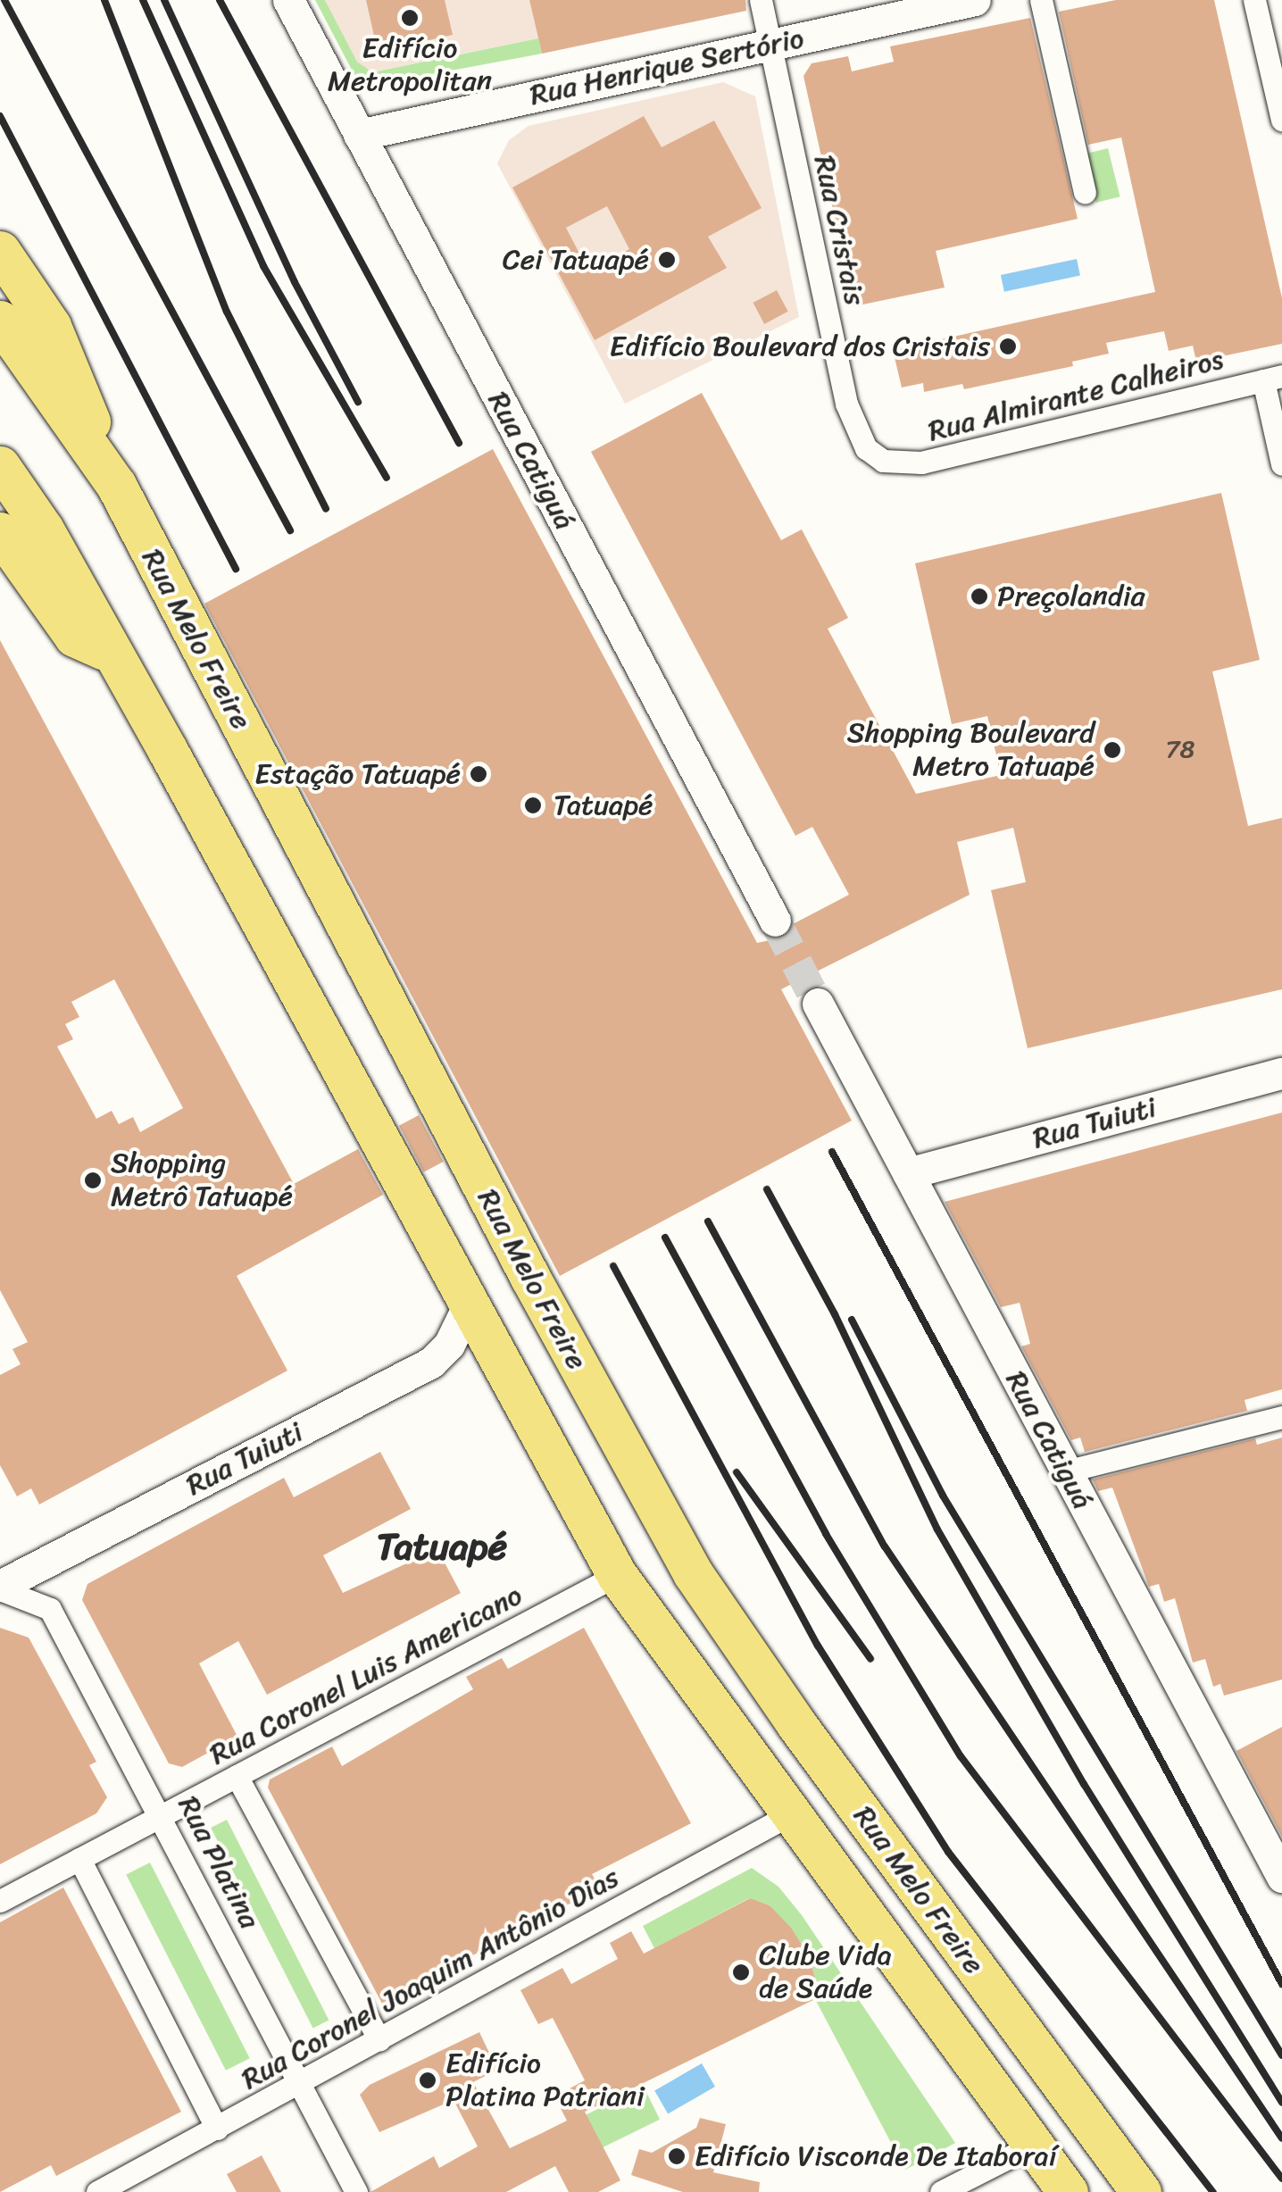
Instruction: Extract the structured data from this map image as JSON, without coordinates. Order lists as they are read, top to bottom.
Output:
{
  "streets": {
    "highway": ["Rua Melo Freire"],
    "main road": ["Rua Henrique Sertório", "Rua Catiguá", "Rua Tuiuti"],
    "street": [
      "Rua Cristais",
      "Rua Almirante Calheiros",
      "Rua Coronel Luis Americano",
      "Rua Platina",
      "Rua Coronel Joaquim Antônio Dias"
    ]
  },
  "crossings": [
    ["Rua Henrique Sertório", "Rua Cristais"],
    ["Rua Henrique Sertório", "Rua Catiguá"],
    ["Rua Cristais", "Rua Almirante Calheiros"],
    ["Rua Catiguá", "Rua Tuiuti"],
    ["Rua Melo Freire", "Rua Tuiuti"],
    ["Rua Melo Freire", "Rua Coronel Luis Americano"],
    ["Rua Melo Freire", "Rua Coronel Joaquim Antônio Dias"],
    ["Rua Tuiuti", "Rua Platina"],
    ["Rua Coronel Luis Americano", "Rua Platina"],
    ["Rua Platina", "Rua Coronel Joaquim Antônio Dias"]
  ],
  "districts": ["Tatuapé"],
  "places": [
    "Edifício Metropolitan",
    "Cei Tatuapé",
    "Edifício Boulevard dos Cristais",
    "Preçolandia",
    "Shopping Boulevard Metro Tatuapé",
    "Estação Tatuapé",
    "Tatuapé",
    "Shopping Metrô Tatuapé",
    "Clube Vida de Saúde",
    "Edifício Platina Patriani",
    "Edifício Visconde De Itaboraí"
  ],
  "house_numbers": ["78"]
}
